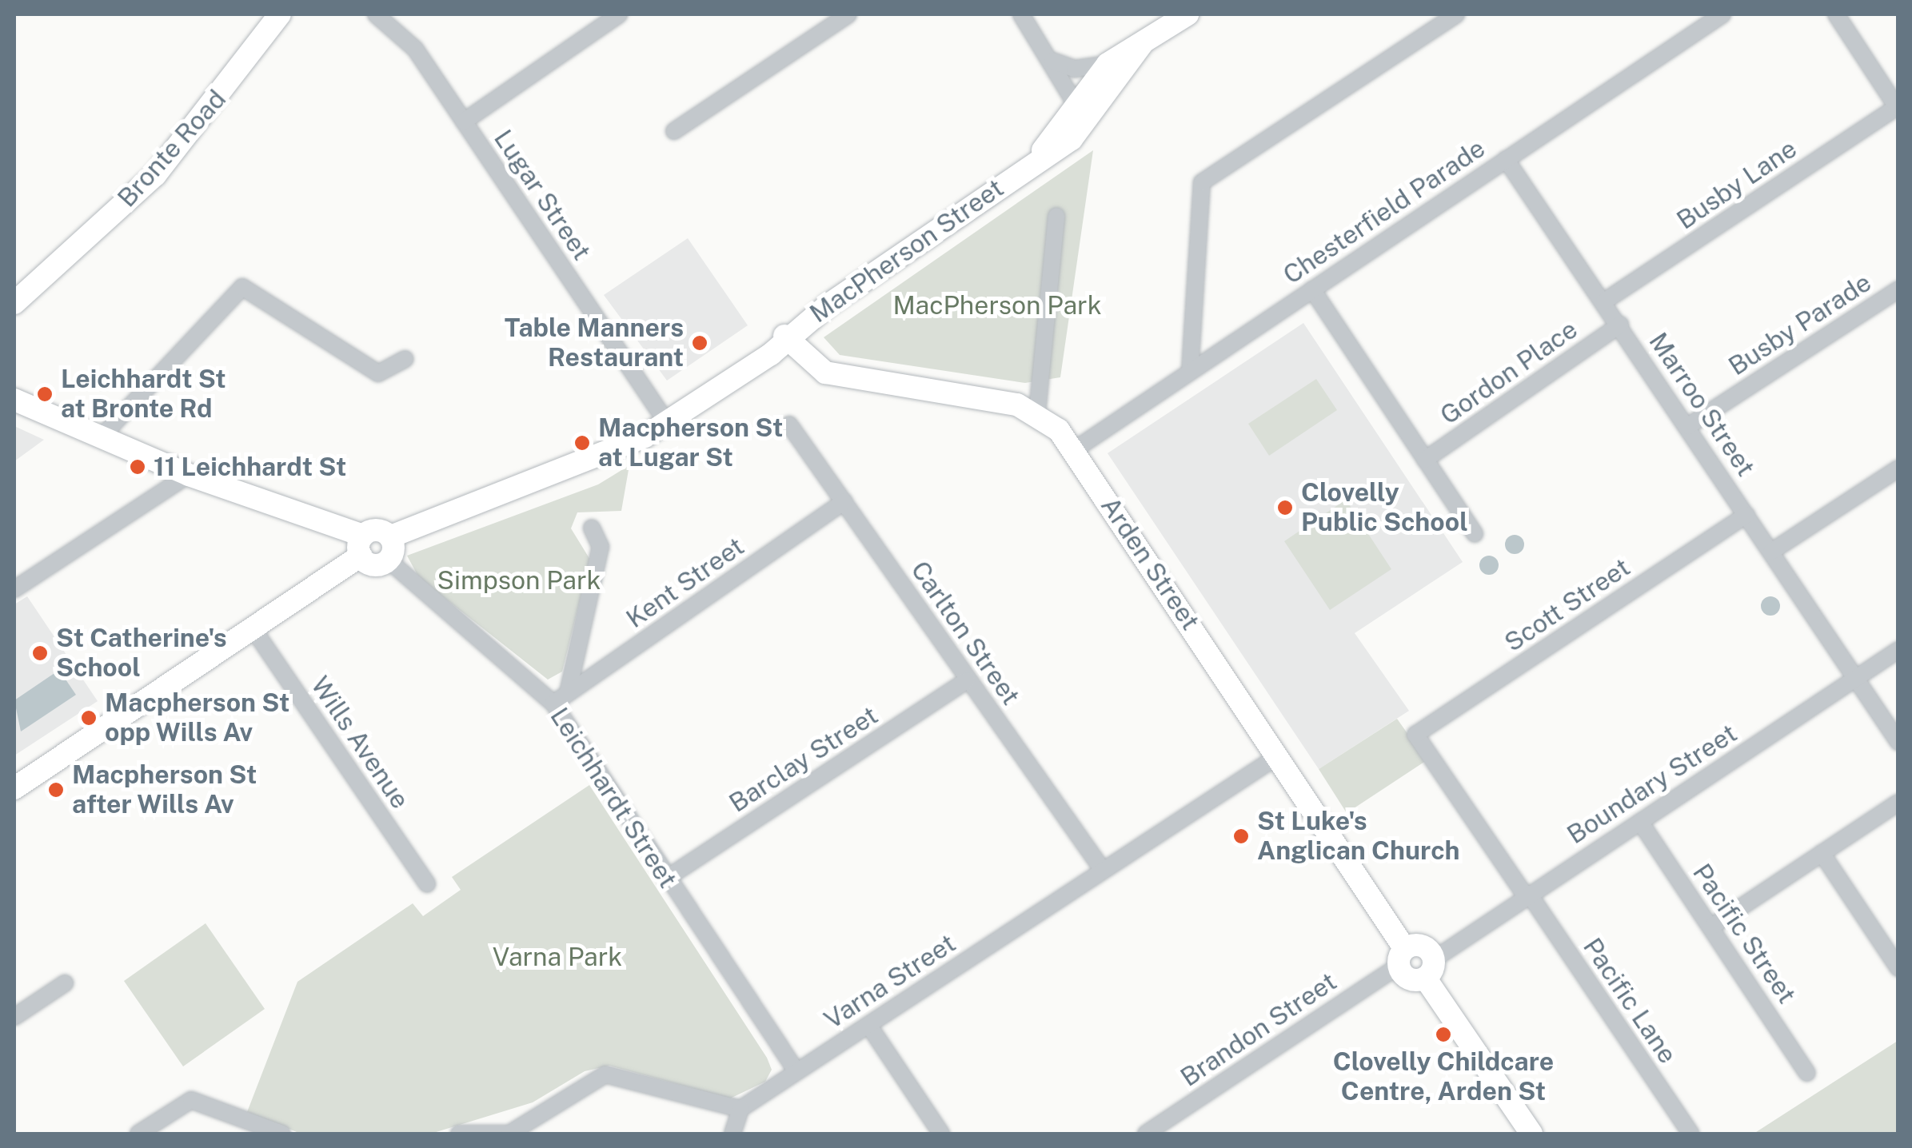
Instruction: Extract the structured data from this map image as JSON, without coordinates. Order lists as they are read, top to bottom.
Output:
{
  "streets": {
    "main road": ["Bronte Road", "MacPherson Street", "Arden Street"],
    "street": [
      "Busby Lane",
      "Lugar Street",
      "Chesterfield Parade",
      "Busby Parade",
      "Gordon Place",
      "Marroo Street",
      "Kent Street",
      "Scott Street",
      "Carlton Street",
      "Wills Avenue",
      "Barclay Street",
      "Boundary Street",
      "Leichhardt Street",
      "Pacific Street",
      "Varna Street",
      "Pacific Lane",
      "Brandon Street"
    ]
  },
  "crossings": [
    ["Busby Lane", "Marroo Street"],
    ["Lugar Street", "MacPherson Street"],
    ["Chesterfield Parade", "Marroo Street"],
    ["Chesterfield Parade", "Arden Street"],
    ["Busby Parade", "Marroo Street"],
    ["Gordon Place", "Marroo Street"],
    ["Marroo Street", "Scott Street"],
    ["Marroo Street", "Boundary Street"],
    ["Arden Street", "Varna Street"],
    ["Arden Street", "Brandon Street"],
    ["Kent Street", "Carlton Street"],
    ["Kent Street", "Leichhardt Street"],
    ["Scott Street", "Pacific Lane"],
    ["Carlton Street", "Barclay Street"],
    ["Carlton Street", "Varna Street"],
    ["Barclay Street", "Leichhardt Street"],
    ["Boundary Street", "Pacific Street"],
    ["Boundary Street", "Pacific Lane"],
    ["Leichhardt Street", "Varna Street"]
  ],
  "parks": ["MacPherson Park", "Simpson Park", "Varna Park"],
  "places": [
    "Table Manners Restaurant",
    "Leichhardt St at Bronte Rd",
    "Macpherson St at Lugar St",
    "11 Leichhardt St",
    "Clovelly Public School",
    "St Catherine's School",
    "Macpherson St opp Wills Av",
    "Macpherson St after Wills Av",
    "St Luke's Anglican Church",
    "Clovelly Childcare Centre, Arden St"
  ]
}
